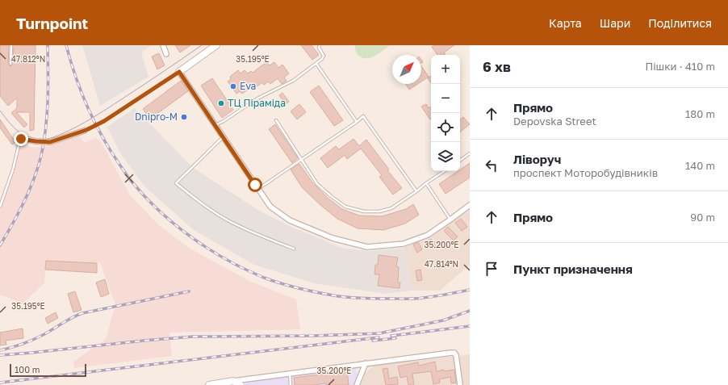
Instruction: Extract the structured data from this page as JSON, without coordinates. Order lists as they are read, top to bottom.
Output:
{
  "places": ["Eva", "ТЦ Піраміда", "Dnipro-M"],
  "scale_bar": "100 m",
  "north": "top right",
  "page": {
    "header": "Turnpoint",
    "nav": ["Карта", "Шари", "Поділитися"],
    "heading": ["6 хв", "Пішки · 410 m"],
    "map_buttons": ["+", "−"],
    "list": [
      ["Прямо", "Depovska Street", "180 m"],
      ["Ліворуч", "проспект Моторобудівників", "140 m"],
      ["Прямо", "90 m"],
      "Пункт призначення"
    ],
    "scale": "100 m"
  },
  "coordinates": [
    "47.812°N",
    "35.195°E",
    "35.200°E",
    "47.814°N"
  ]
}
